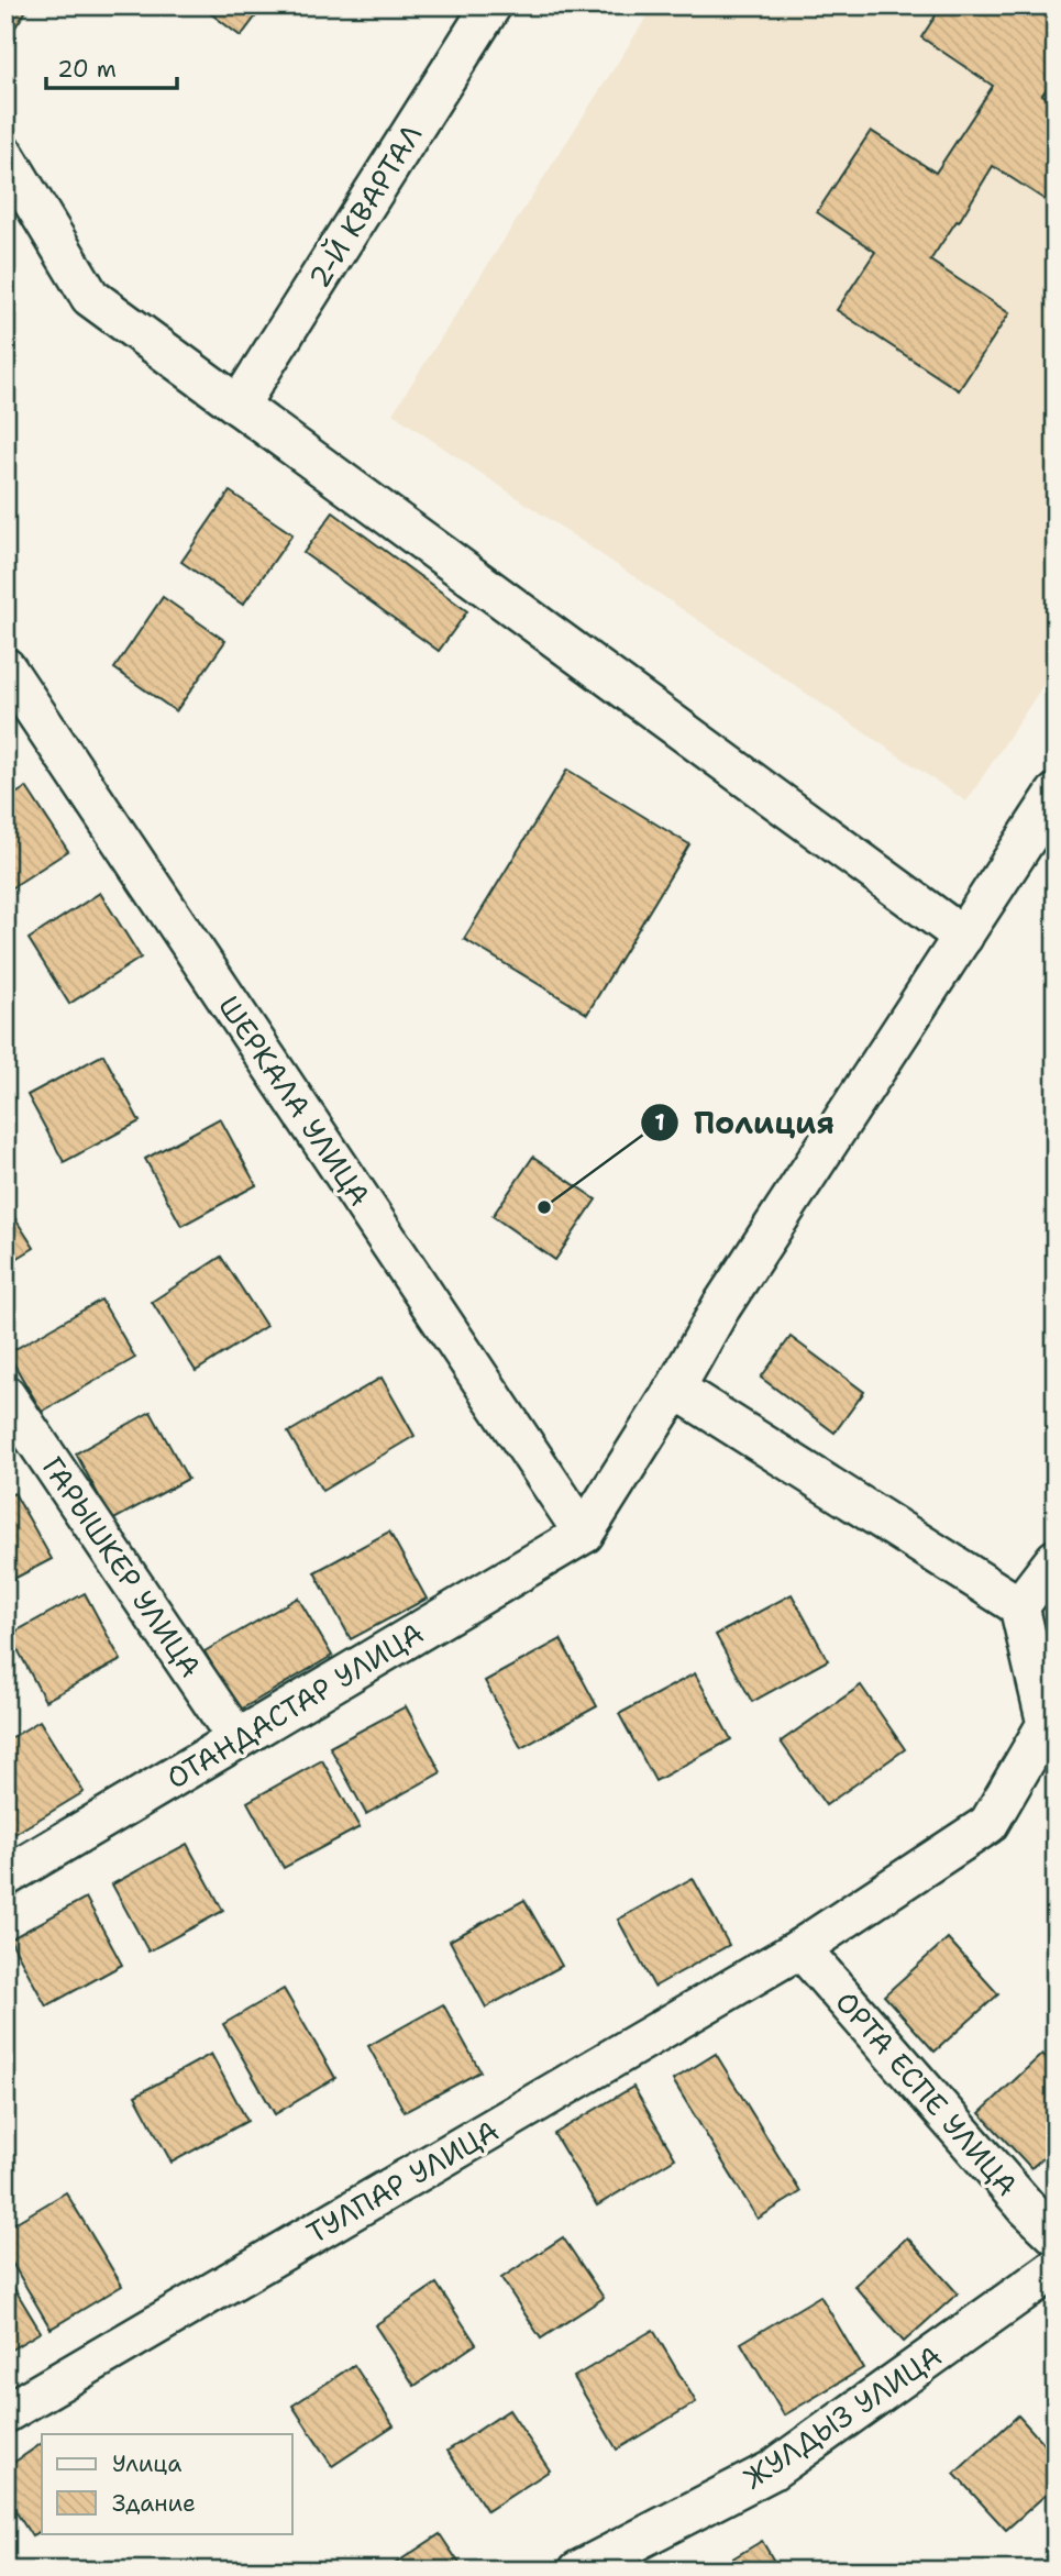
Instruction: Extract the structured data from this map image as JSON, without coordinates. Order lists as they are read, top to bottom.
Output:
{
  "streets": {
    "street": [
      "2-Й КВАРТАЛ",
      "ШЕРКАЛА УЛИЦА",
      "ГАРЫШКЕР УЛИЦА",
      "ОТАНДАСТАР УЛИЦА",
      "ОРТА ЕСПЕ УЛИЦА",
      "ТУЛПАР УЛИЦА",
      "ЖУЛДЫЗ УЛИЦА"
    ]
  },
  "crossings": [
    ["ШЕРКАЛА УЛИЦА", "ОТАНДАСТАР УЛИЦА"],
    ["ГАРЫШКЕР УЛИЦА", "ОТАНДАСТАР УЛИЦА"],
    ["ОРТА ЕСПЕ УЛИЦА", "ТУЛПАР УЛИЦА"]
  ],
  "places": ["Полиция"],
  "legend": ["Улица", "Здание"],
  "scale_bar": "20 m"
}
